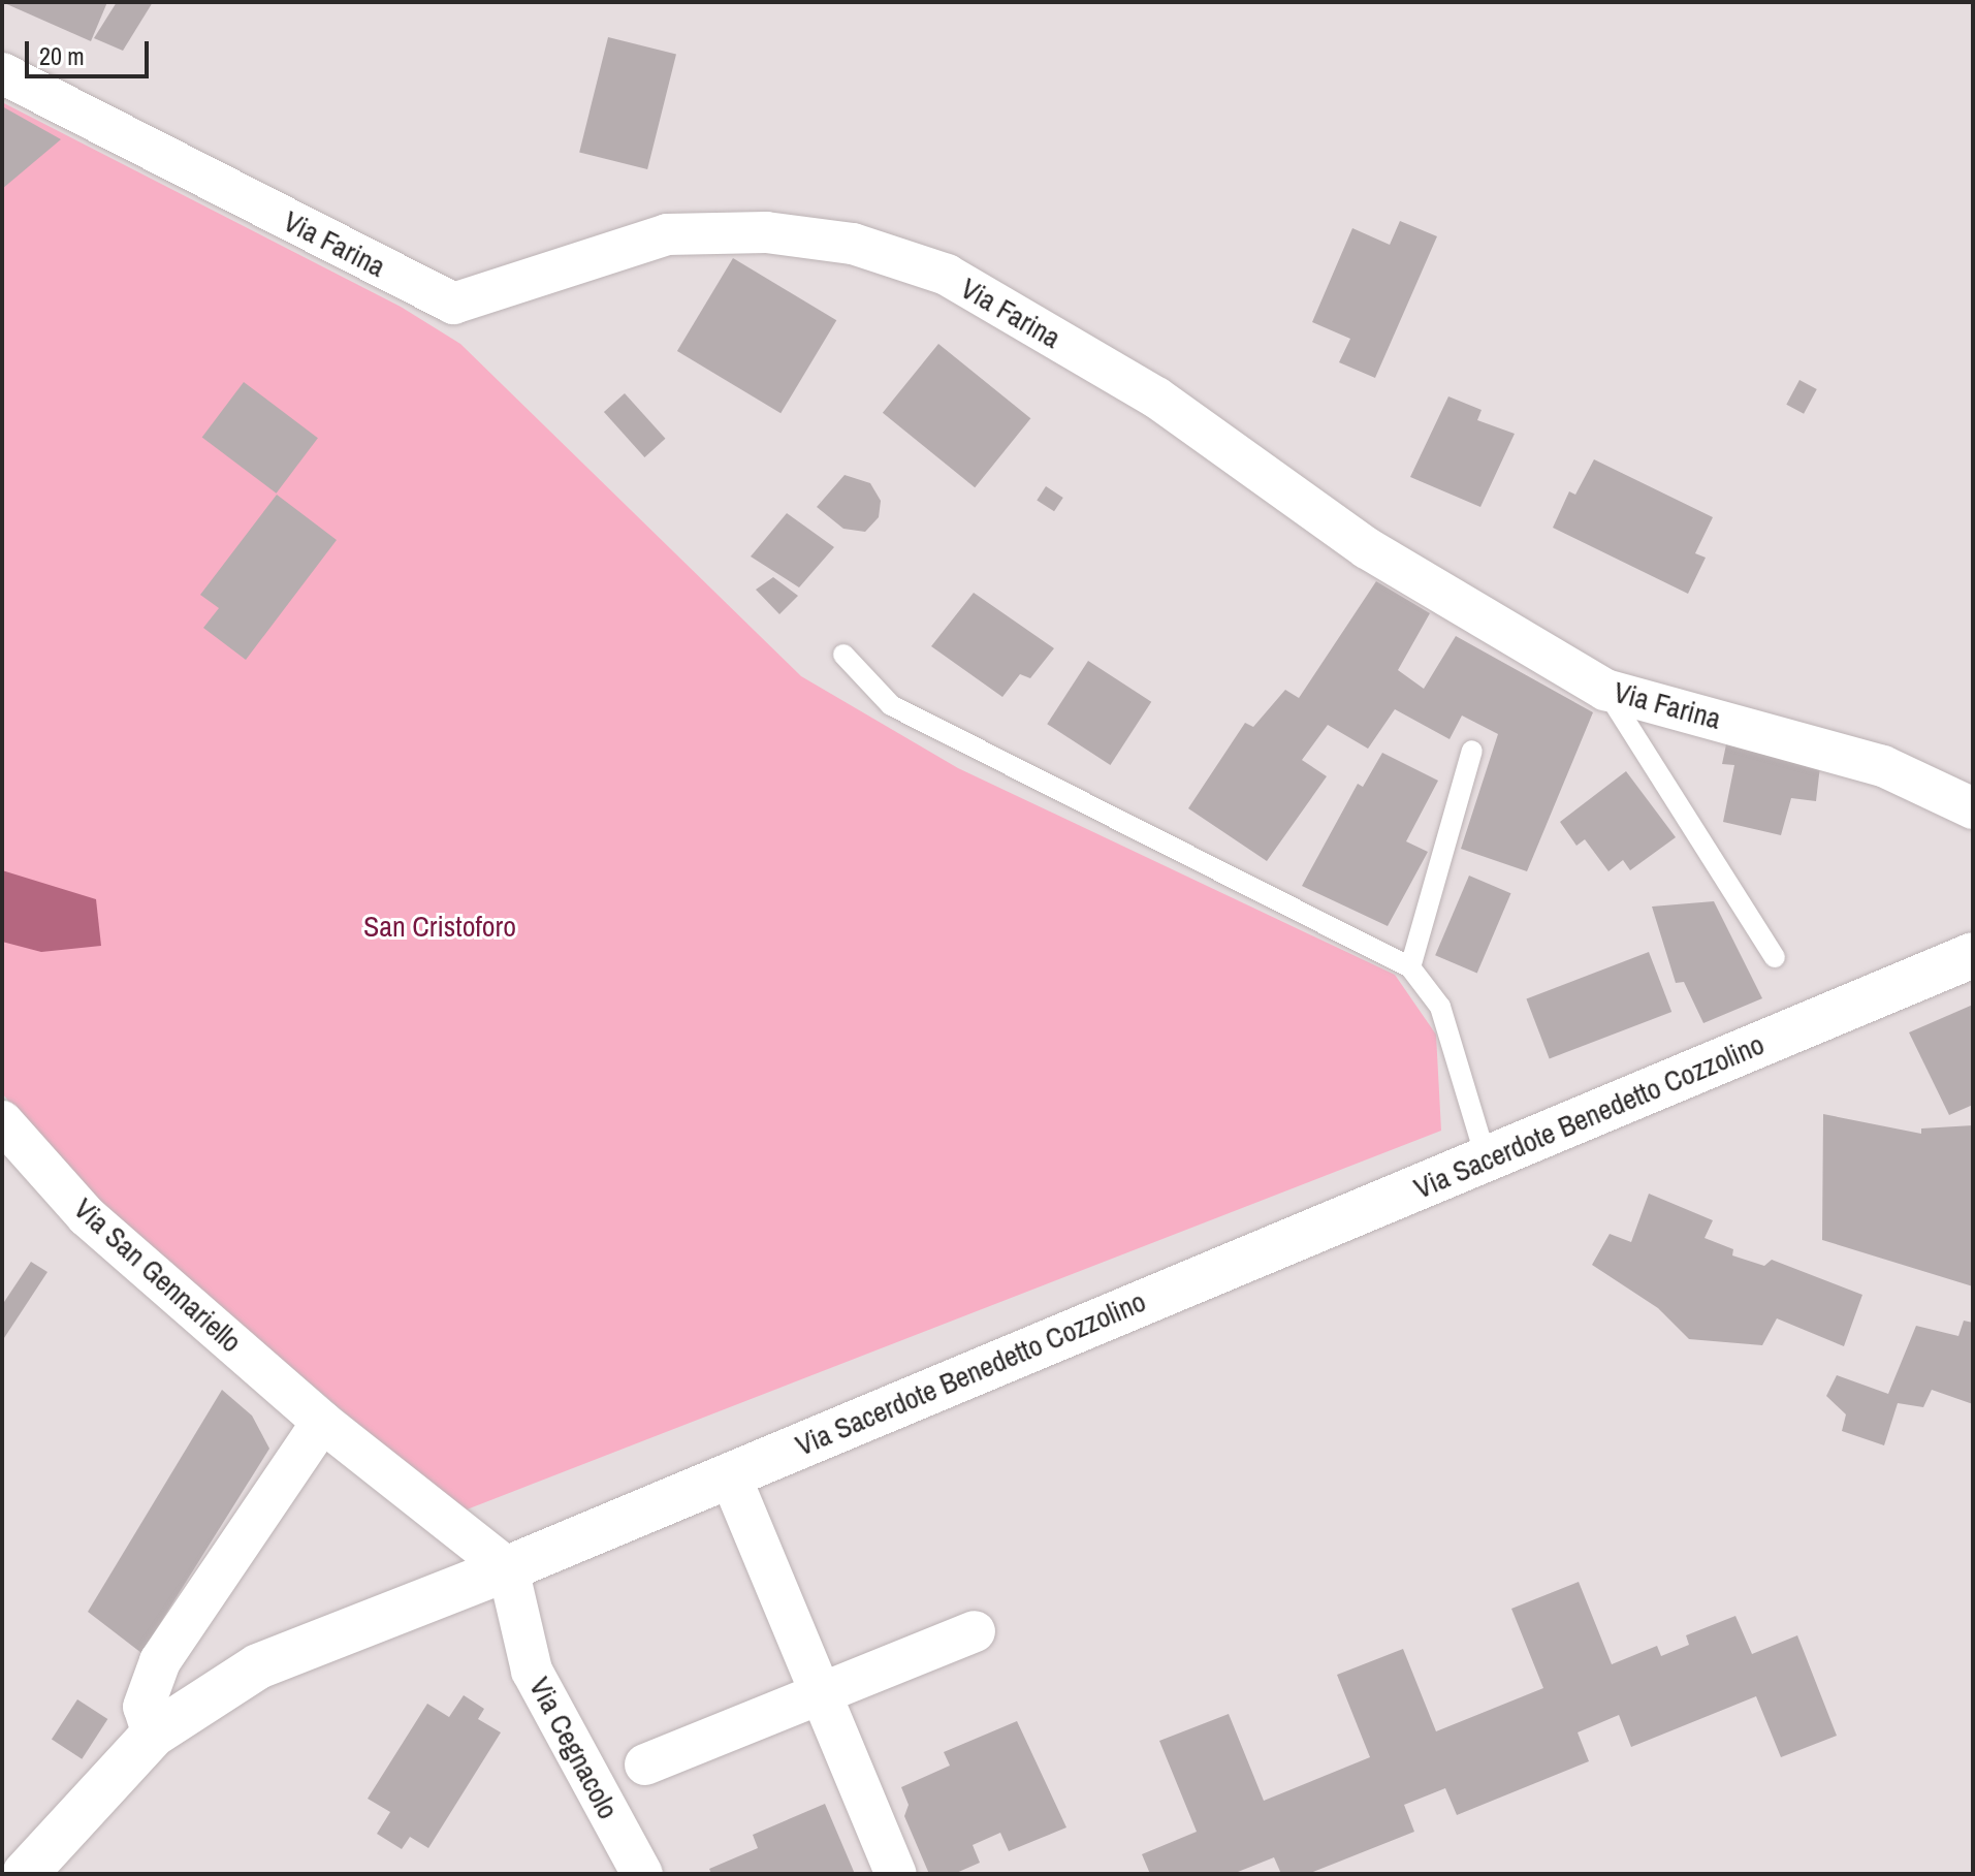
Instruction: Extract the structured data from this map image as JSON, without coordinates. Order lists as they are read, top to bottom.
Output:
{
  "streets": {
    "main road": ["Via Sacerdote Benedetto Cozzolino"],
    "street": ["Via Farina", "Via San Gennariello", "Via Cegnacolo"]
  },
  "crossings": [
    ["Via Sacerdote Benedetto Cozzolino", "Via San Gennariello"],
    ["Via Sacerdote Benedetto Cozzolino", "Via Cegnacolo"],
    ["Via San Gennariello", "Via Cegnacolo"]
  ],
  "parks": ["San Cristoforo"],
  "scale_bar": "20 m"
}
